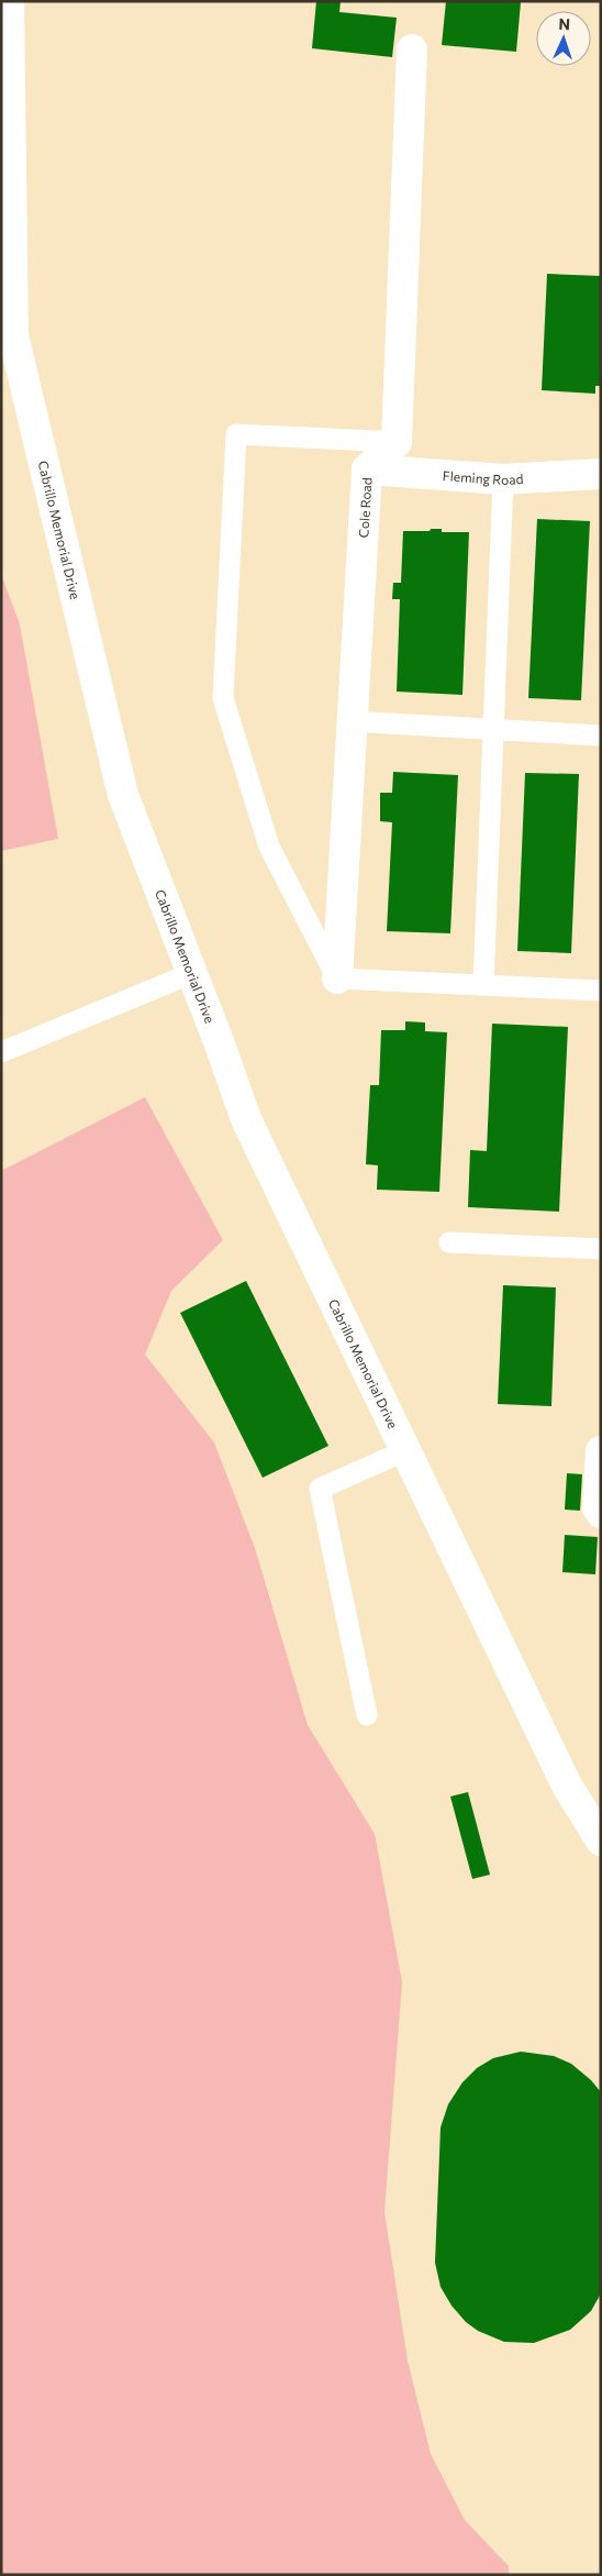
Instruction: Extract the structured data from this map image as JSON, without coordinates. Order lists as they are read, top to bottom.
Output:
{
  "streets": {
    "main road": ["Fleming Road", "Cole Road", "Cabrillo Memorial Drive"]
  },
  "crossings": [
    ["Fleming Road", "Cole Road"]
  ],
  "north": "top"
}
